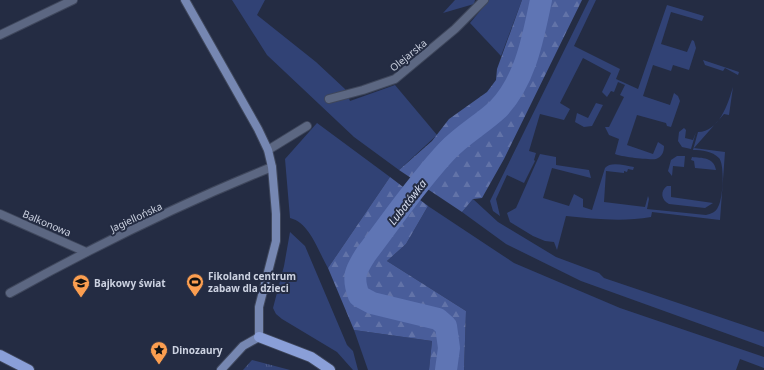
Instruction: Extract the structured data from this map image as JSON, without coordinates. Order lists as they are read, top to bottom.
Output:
{
  "streets": {
    "street": ["Olejarska", "Jagiellońska", "Balkonowa"]
  },
  "crossings": [
    ["Jagiellońska", "Balkonowa"]
  ],
  "water": ["Lubatówka"],
  "places": {
    "sports": ["Fikoland centrum zabaw dla dzieci"],
    "school or university": ["Bajkowy świat"],
    "place": ["Dinozaury"]
  }
}
